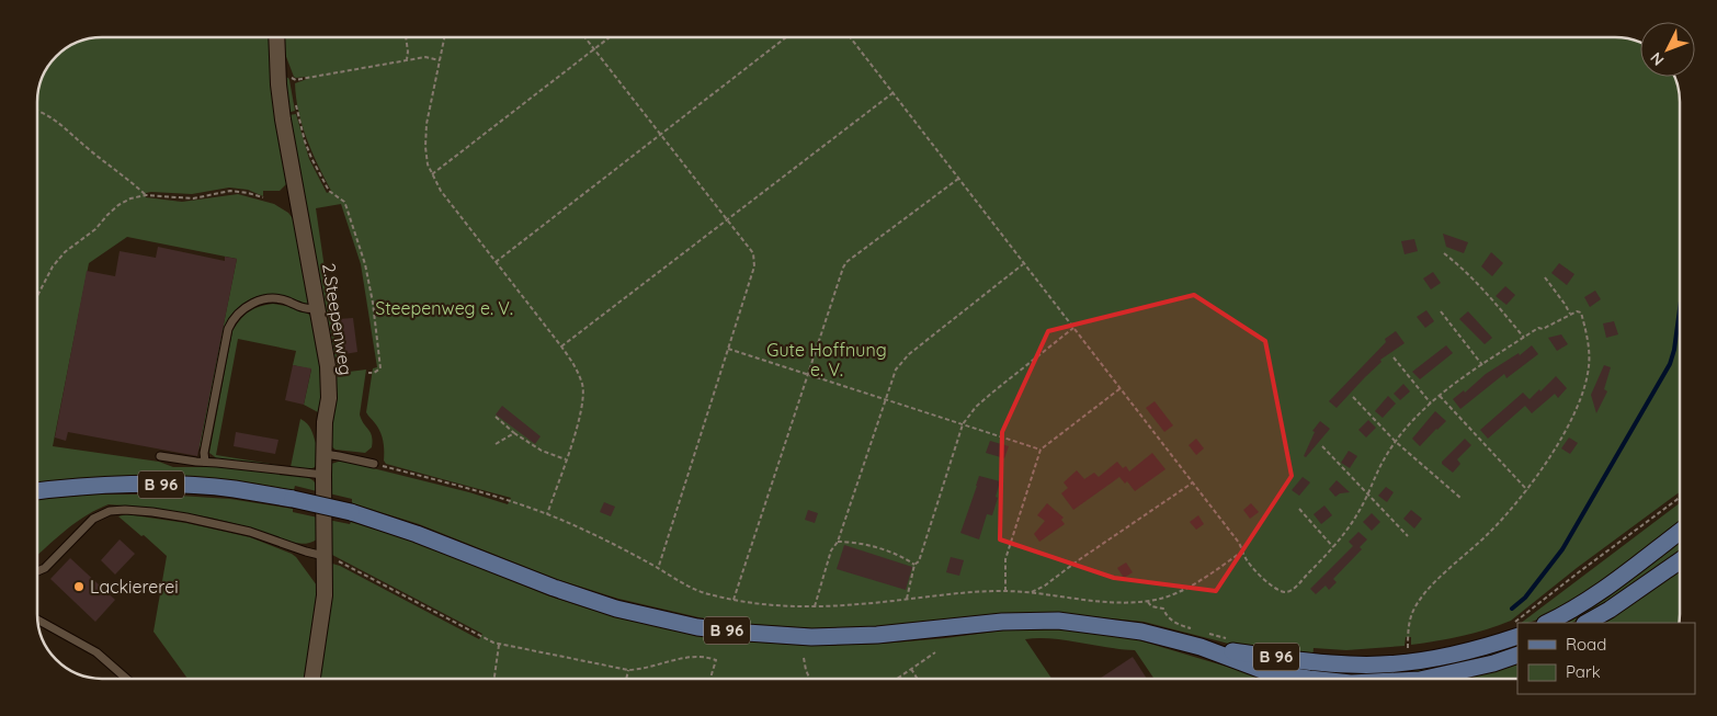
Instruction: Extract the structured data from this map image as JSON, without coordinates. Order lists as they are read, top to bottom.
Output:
{
  "streets": {
    "main road": ["B 96"],
    "street": ["2.Steepenweg"]
  },
  "parks": ["Steepenweg e. V.", "Gute Hoffnung e. V."],
  "places": ["Lackiererei"],
  "legend": ["Road", "Park"],
  "north": "bottom left"
}
